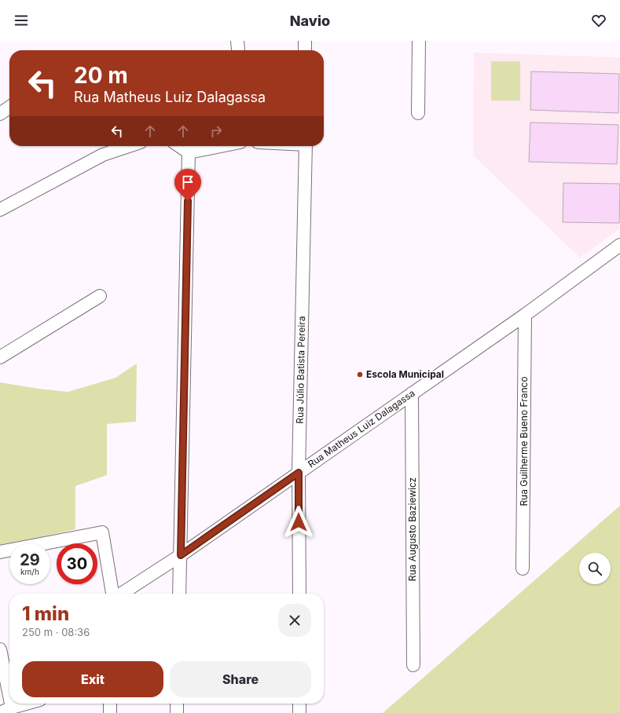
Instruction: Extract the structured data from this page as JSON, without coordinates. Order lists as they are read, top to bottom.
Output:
{
  "streets": {
    "street": [
      "Rua Júlio Batista Pereira",
      "Rua Matheus Luiz Dalagassa",
      "Rua Guilherme Bueno Franco",
      "Rua Augusto Baziewicz"
    ]
  },
  "crossings": [
    ["Rua Júlio Batista Pereira", "Rua Matheus Luiz Dalagassa"],
    ["Rua Matheus Luiz Dalagassa", "Rua Guilherme Bueno Franco"],
    ["Rua Matheus Luiz Dalagassa", "Rua Augusto Baziewicz"]
  ],
  "places": ["Escola Municipal"],
  "page": {
    "header": "Navio",
    "turn": ["20 m", "Rua Matheus Luiz Dalagassa"],
    "speed": "29 km/h",
    "limit": "30",
    "heading": ["1 min", "250 m · 08:36"],
    "buttons": ["Exit", "Share"]
  }
}
